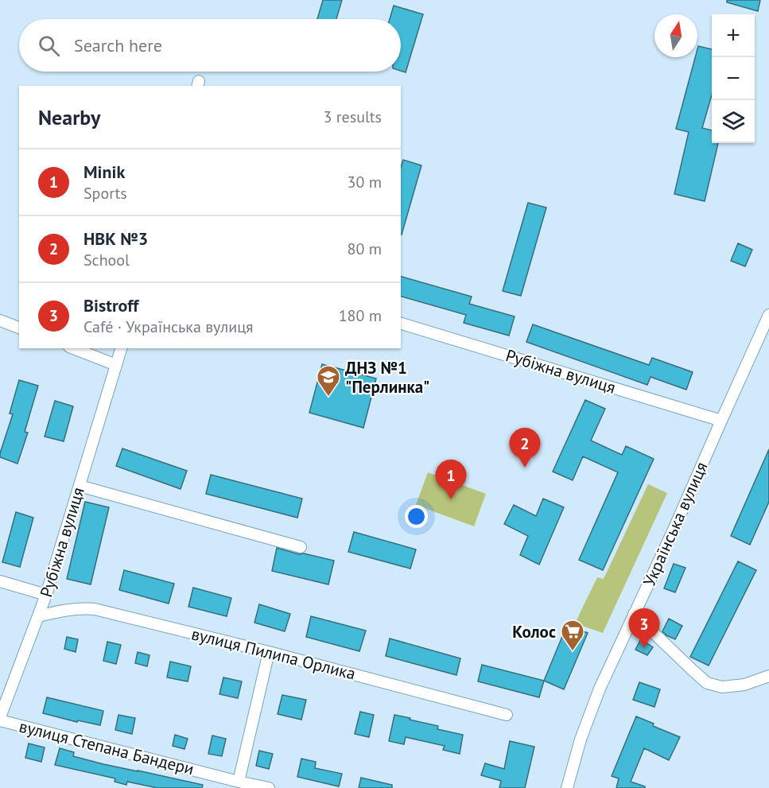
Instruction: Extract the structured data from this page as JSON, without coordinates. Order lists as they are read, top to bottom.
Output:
{
  "streets": {
    "street": [
      "Рубіжна вулиця",
      "Українська вулиця",
      "вулиця Пилипа Орлика",
      "вулиця Степана Бандери"
    ]
  },
  "crossings": [
    ["Рубіжна вулиця", "Українська вулиця"],
    ["Рубіжна вулиця", "вулиця Пилипа Орлика"],
    ["Рубіжна вулиця", "вулиця Степана Бандери"]
  ],
  "places": {
    "school or university": ["ДНЗ №1 \"Перлинка\""],
    "supermarket": ["Колос"]
  },
  "north": "top",
  "page": {
    "map_buttons": ["+", "−"],
    "search": "Search here",
    "heading": ["Nearby", "3 results"],
    "list": [
      {
        "mark": "1",
        "name": "Minik",
        "note": "Sports",
        "value": "30 m"
      },
      {
        "mark": "2",
        "name": "НВК №3",
        "note": "School",
        "value": "80 m"
      },
      {
        "mark": "3",
        "name": "Bistroff",
        "note": "Café · Українська вулиця",
        "value": "180 m"
      }
    ],
    "pins": ["2", "1", "3"]
  }
}
